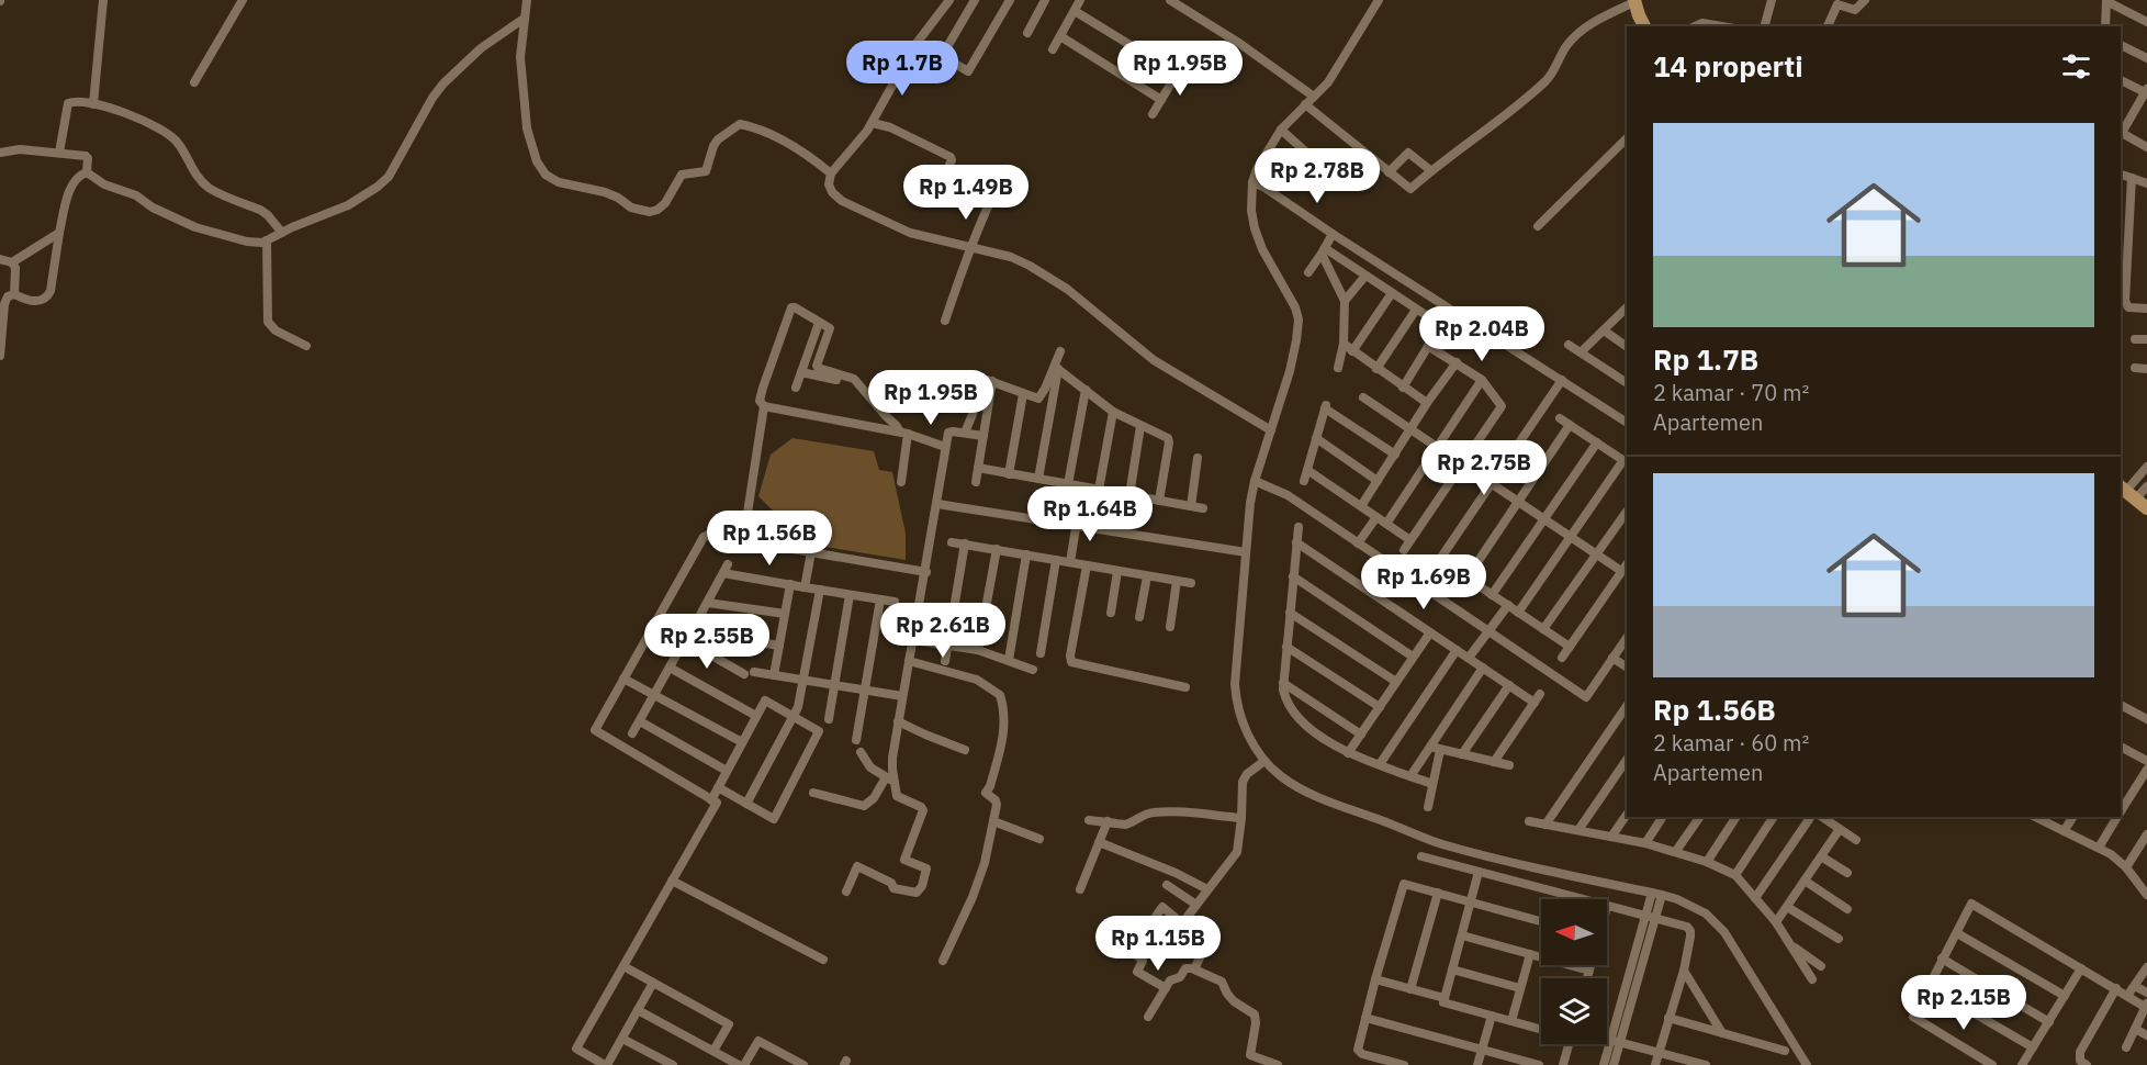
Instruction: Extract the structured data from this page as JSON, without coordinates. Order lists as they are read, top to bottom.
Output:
{
  "north": "left",
  "page": {
    "heading": "14 properti",
    "price": [
      "Rp 1.7B",
      "Rp 1.95B",
      "Rp 2.78B",
      "Rp 1.49B",
      "Rp 2.04B",
      "Rp 1.95B",
      "Rp 2.75B",
      "Rp 1.64B",
      "Rp 1.56B",
      "Rp 1.69B",
      "Rp 2.61B",
      "Rp 2.55B",
      "Rp 1.15B",
      "Rp 2.15B"
    ],
    "list": [
      {
        "name": "Rp 1.7B",
        "note": "2 kamar · 70 m² · Apartemen"
      },
      {
        "name": "Rp 1.56B",
        "note": "2 kamar · 60 m² · Apartemen"
      }
    ]
  }
}
